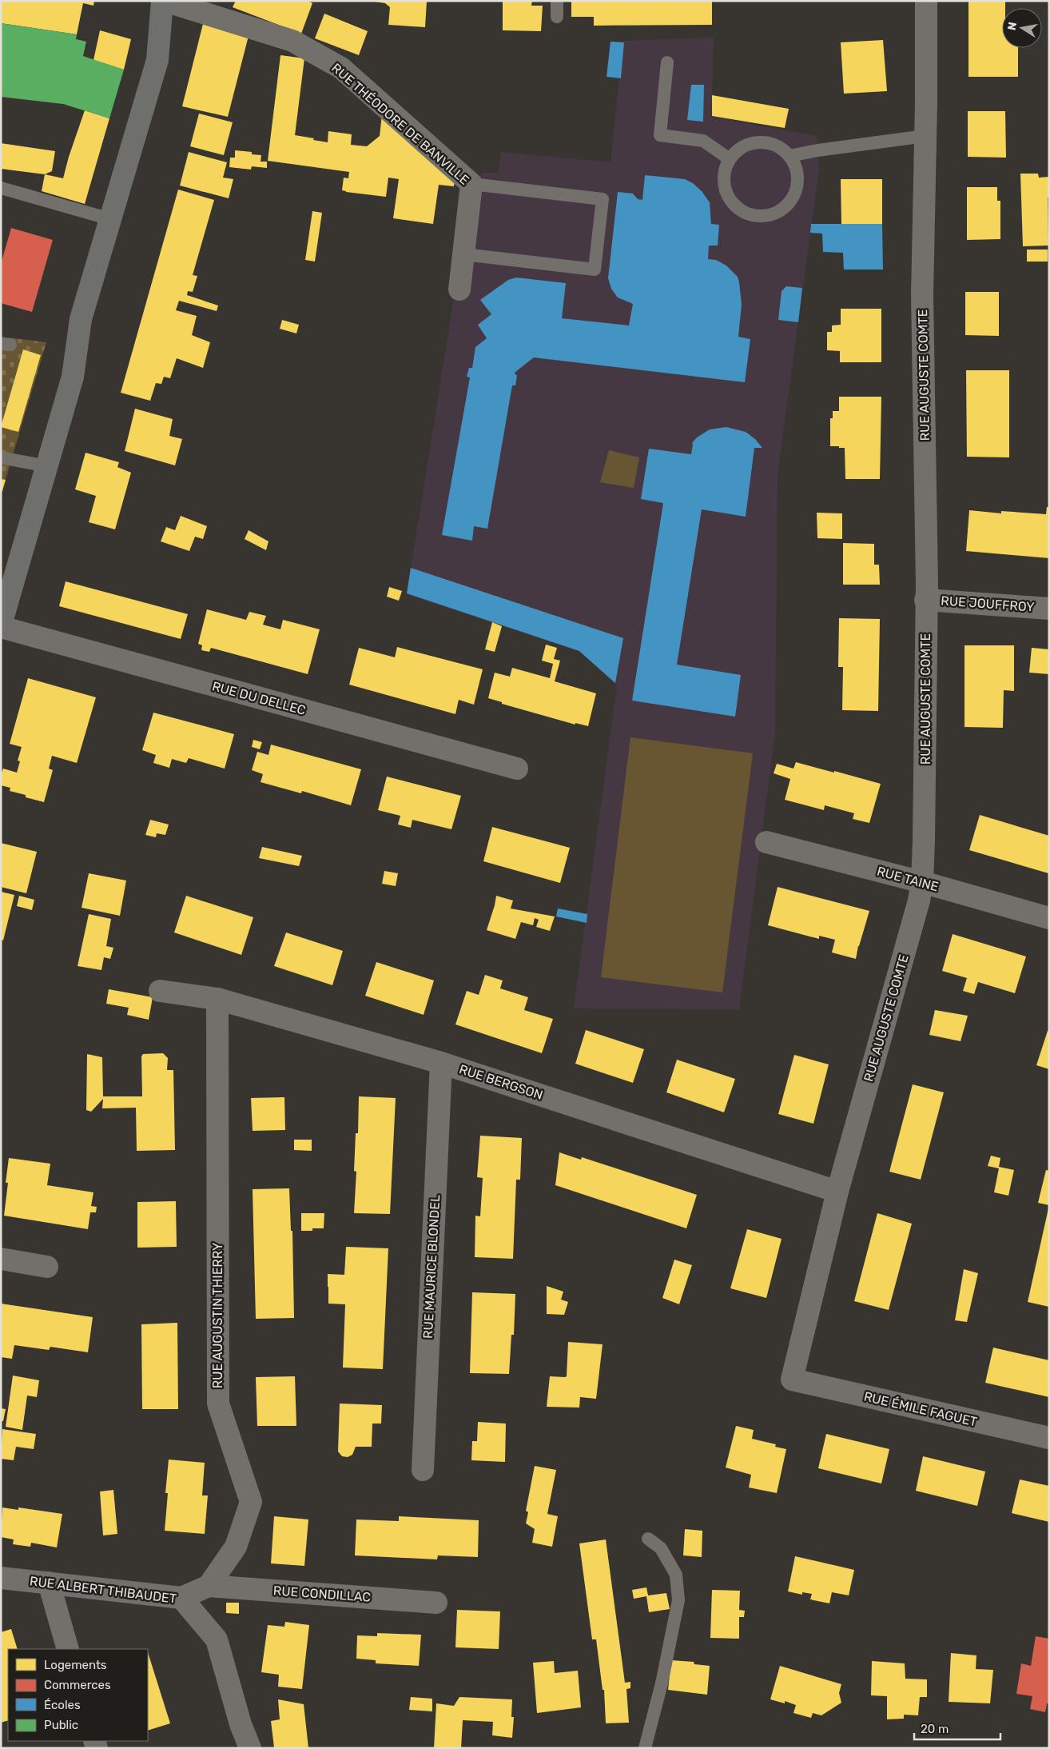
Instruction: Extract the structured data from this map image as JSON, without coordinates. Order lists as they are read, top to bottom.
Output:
{
  "streets": {
    "street": [
      "RUE THÉODORE DE BANVILLE",
      "RUE AUGUSTE COMTE",
      "RUE JOUFFROY",
      "RUE DU DELLEC",
      "RUE TAINE",
      "RUE BERGSON",
      "RUE MAURICE BLONDEL",
      "RUE AUGUSTIN THIERRY",
      "RUE ÉMILE FAGUET",
      "RUE ALBERT THIBAUDET",
      "RUE CONDILLAC"
    ]
  },
  "crossings": [
    ["RUE AUGUSTE COMTE", "RUE JOUFFROY"],
    ["RUE AUGUSTE COMTE", "RUE TAINE"],
    ["RUE AUGUSTE COMTE", "RUE BERGSON"],
    ["RUE AUGUSTE COMTE", "RUE ÉMILE FAGUET"],
    ["RUE BERGSON", "RUE MAURICE BLONDEL"],
    ["RUE BERGSON", "RUE AUGUSTIN THIERRY"],
    ["RUE AUGUSTIN THIERRY", "RUE CONDILLAC"]
  ],
  "legend": [
    "Logements",
    "Commerces",
    "Écoles",
    "Public"
  ],
  "scale_bar": "20 m",
  "north": "left"
}
